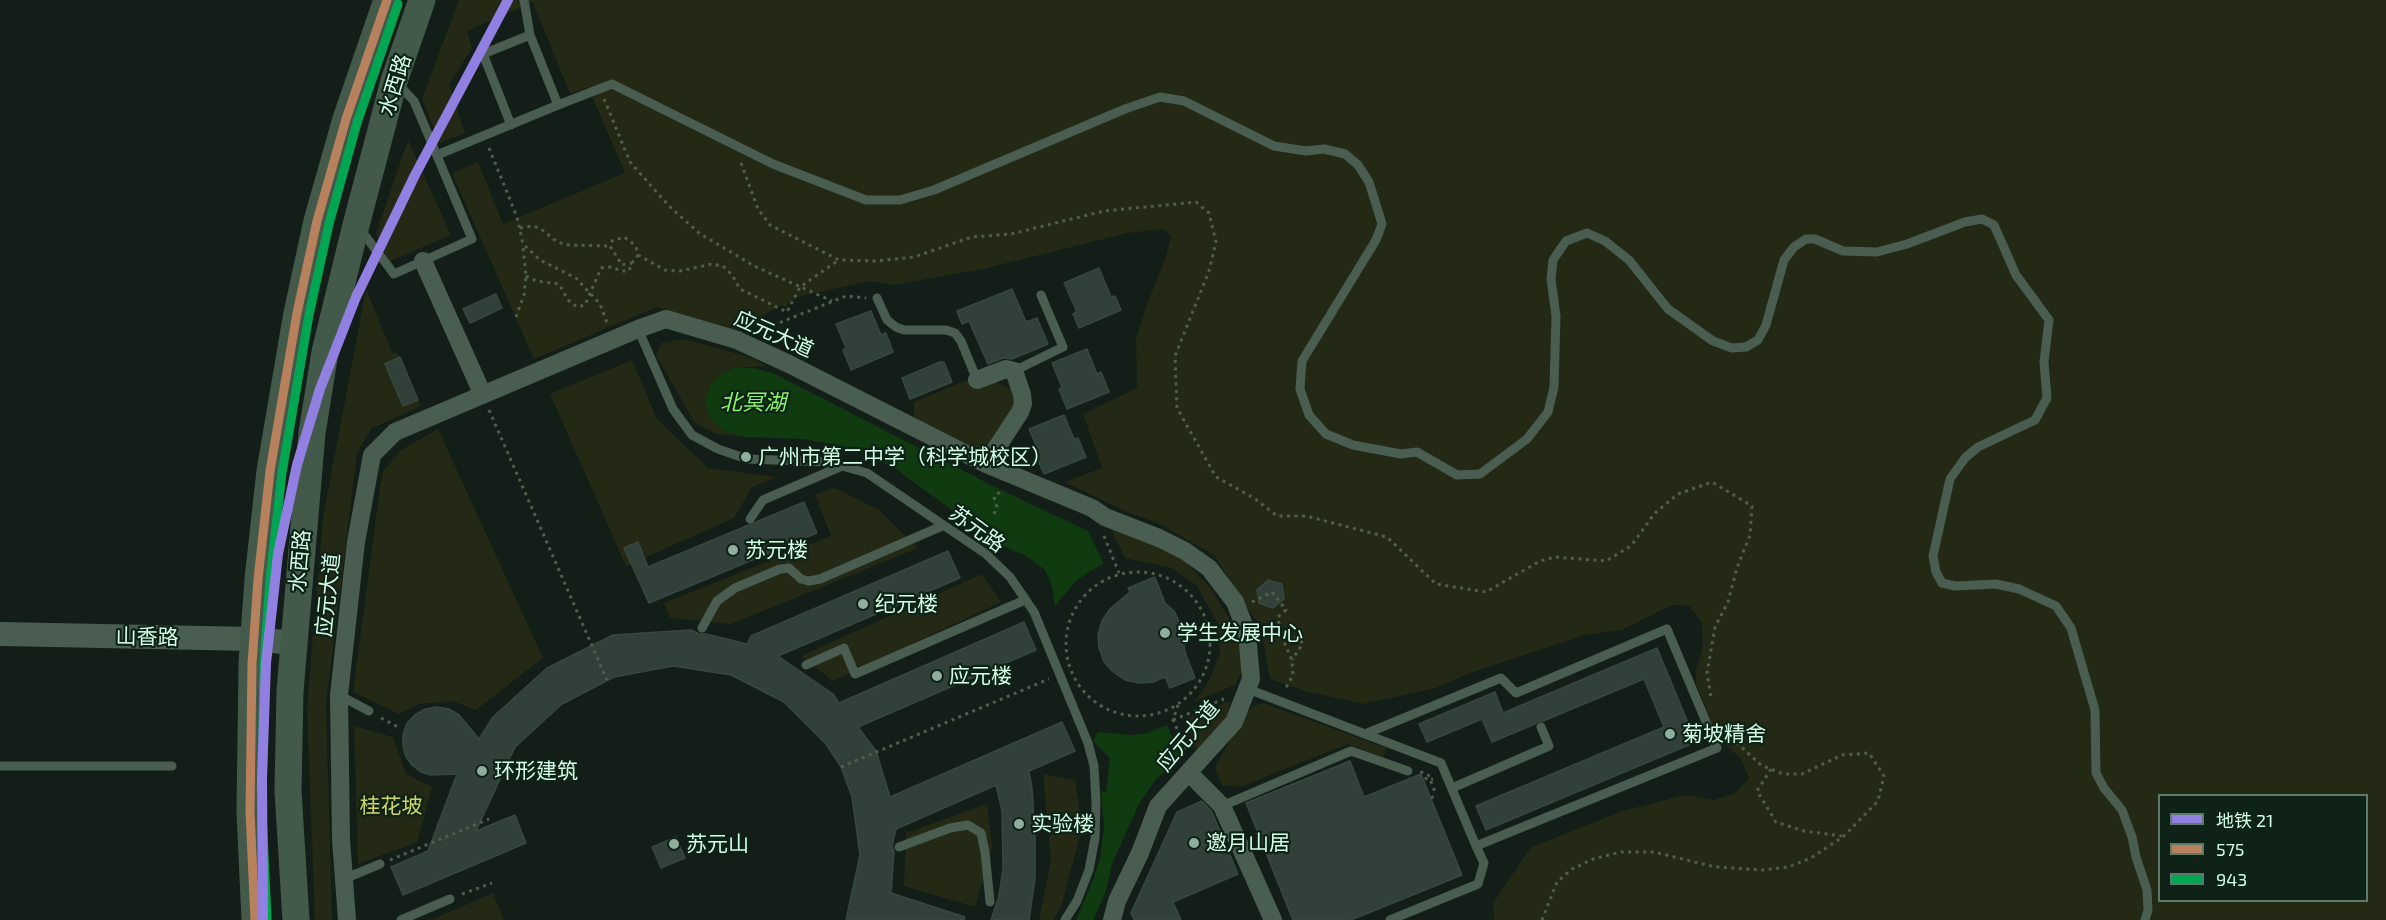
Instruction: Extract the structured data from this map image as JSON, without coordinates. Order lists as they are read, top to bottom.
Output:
{
  "streets": {
    "main road": ["水西路"],
    "street": ["应元大道", "山香路"],
    "lane": ["苏元路"]
  },
  "crossings": [
    ["水西路", "山香路"],
    ["应元大道", "苏元路"]
  ],
  "water": ["北冥湖"],
  "parks": ["桂花坡"],
  "places": [
    "广州市第二中学（科学城校区）",
    "苏元楼",
    "纪元楼",
    "学生发展中心",
    "应元楼",
    "菊坡精舍",
    "环形建筑",
    "实验楼",
    "邀月山居",
    "苏元山"
  ],
  "lines": ["metro line 21", "transit line 575", "transit line 943"],
  "legend": ["地铁 21", "575", "943"]
}
